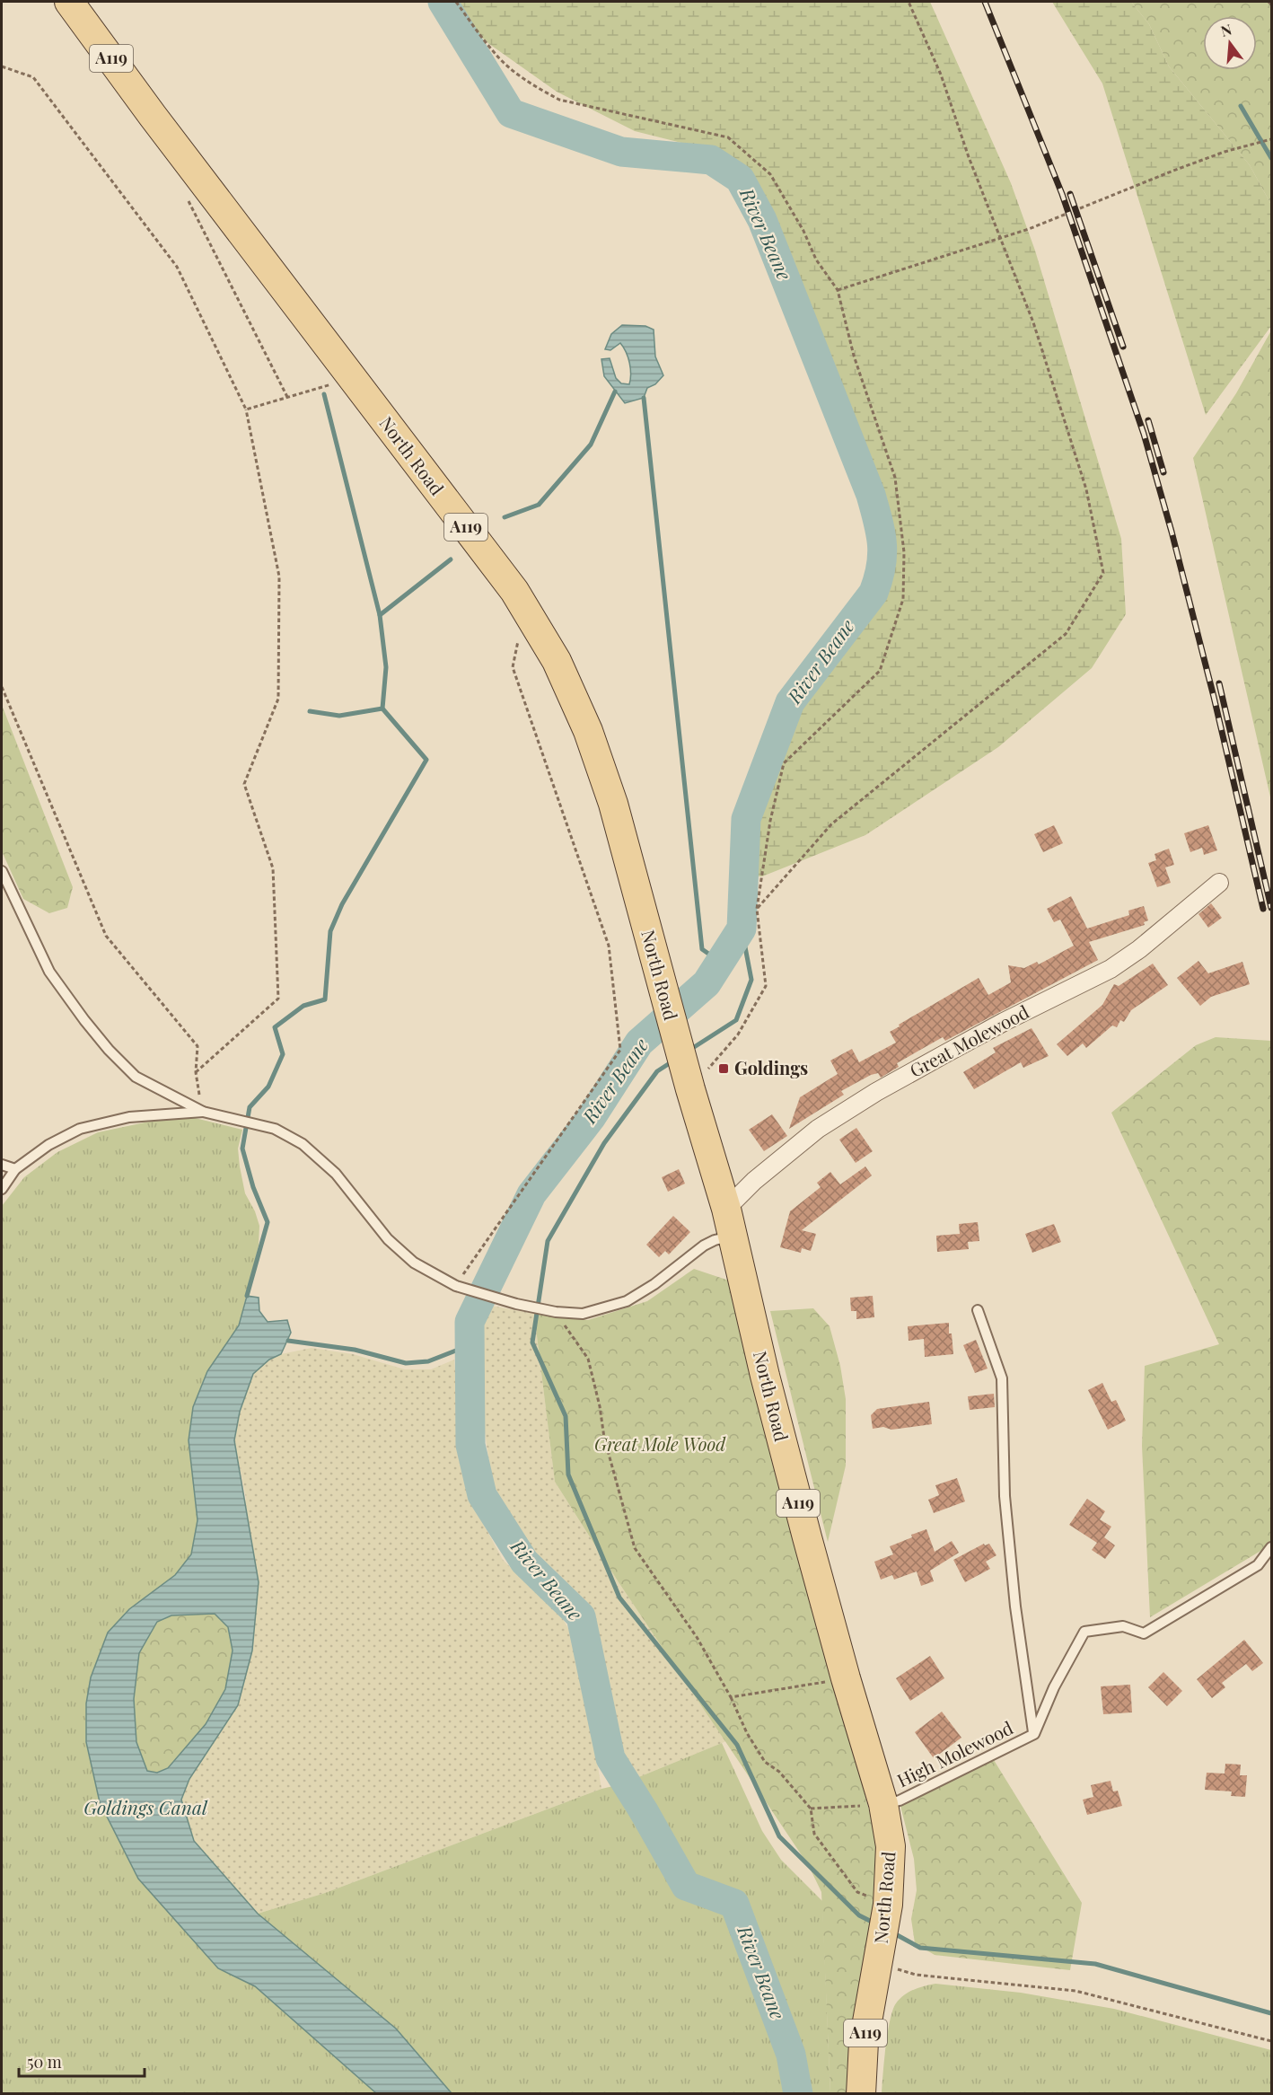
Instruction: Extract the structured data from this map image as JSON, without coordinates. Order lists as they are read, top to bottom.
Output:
{
  "streets": {
    "main road": ["A119", "North Road"],
    "street": ["Great Molewood"],
    "lane": ["High Molewood"]
  },
  "crossings": [
    ["North Road", "Great Molewood"],
    ["North Road", "High Molewood"]
  ],
  "water": ["River Beane", "Goldings Canal"],
  "parks": ["Great Mole Wood"],
  "places": {
    "transit": ["Goldings"]
  },
  "scale_bar": "50 m",
  "north": "top"
}
